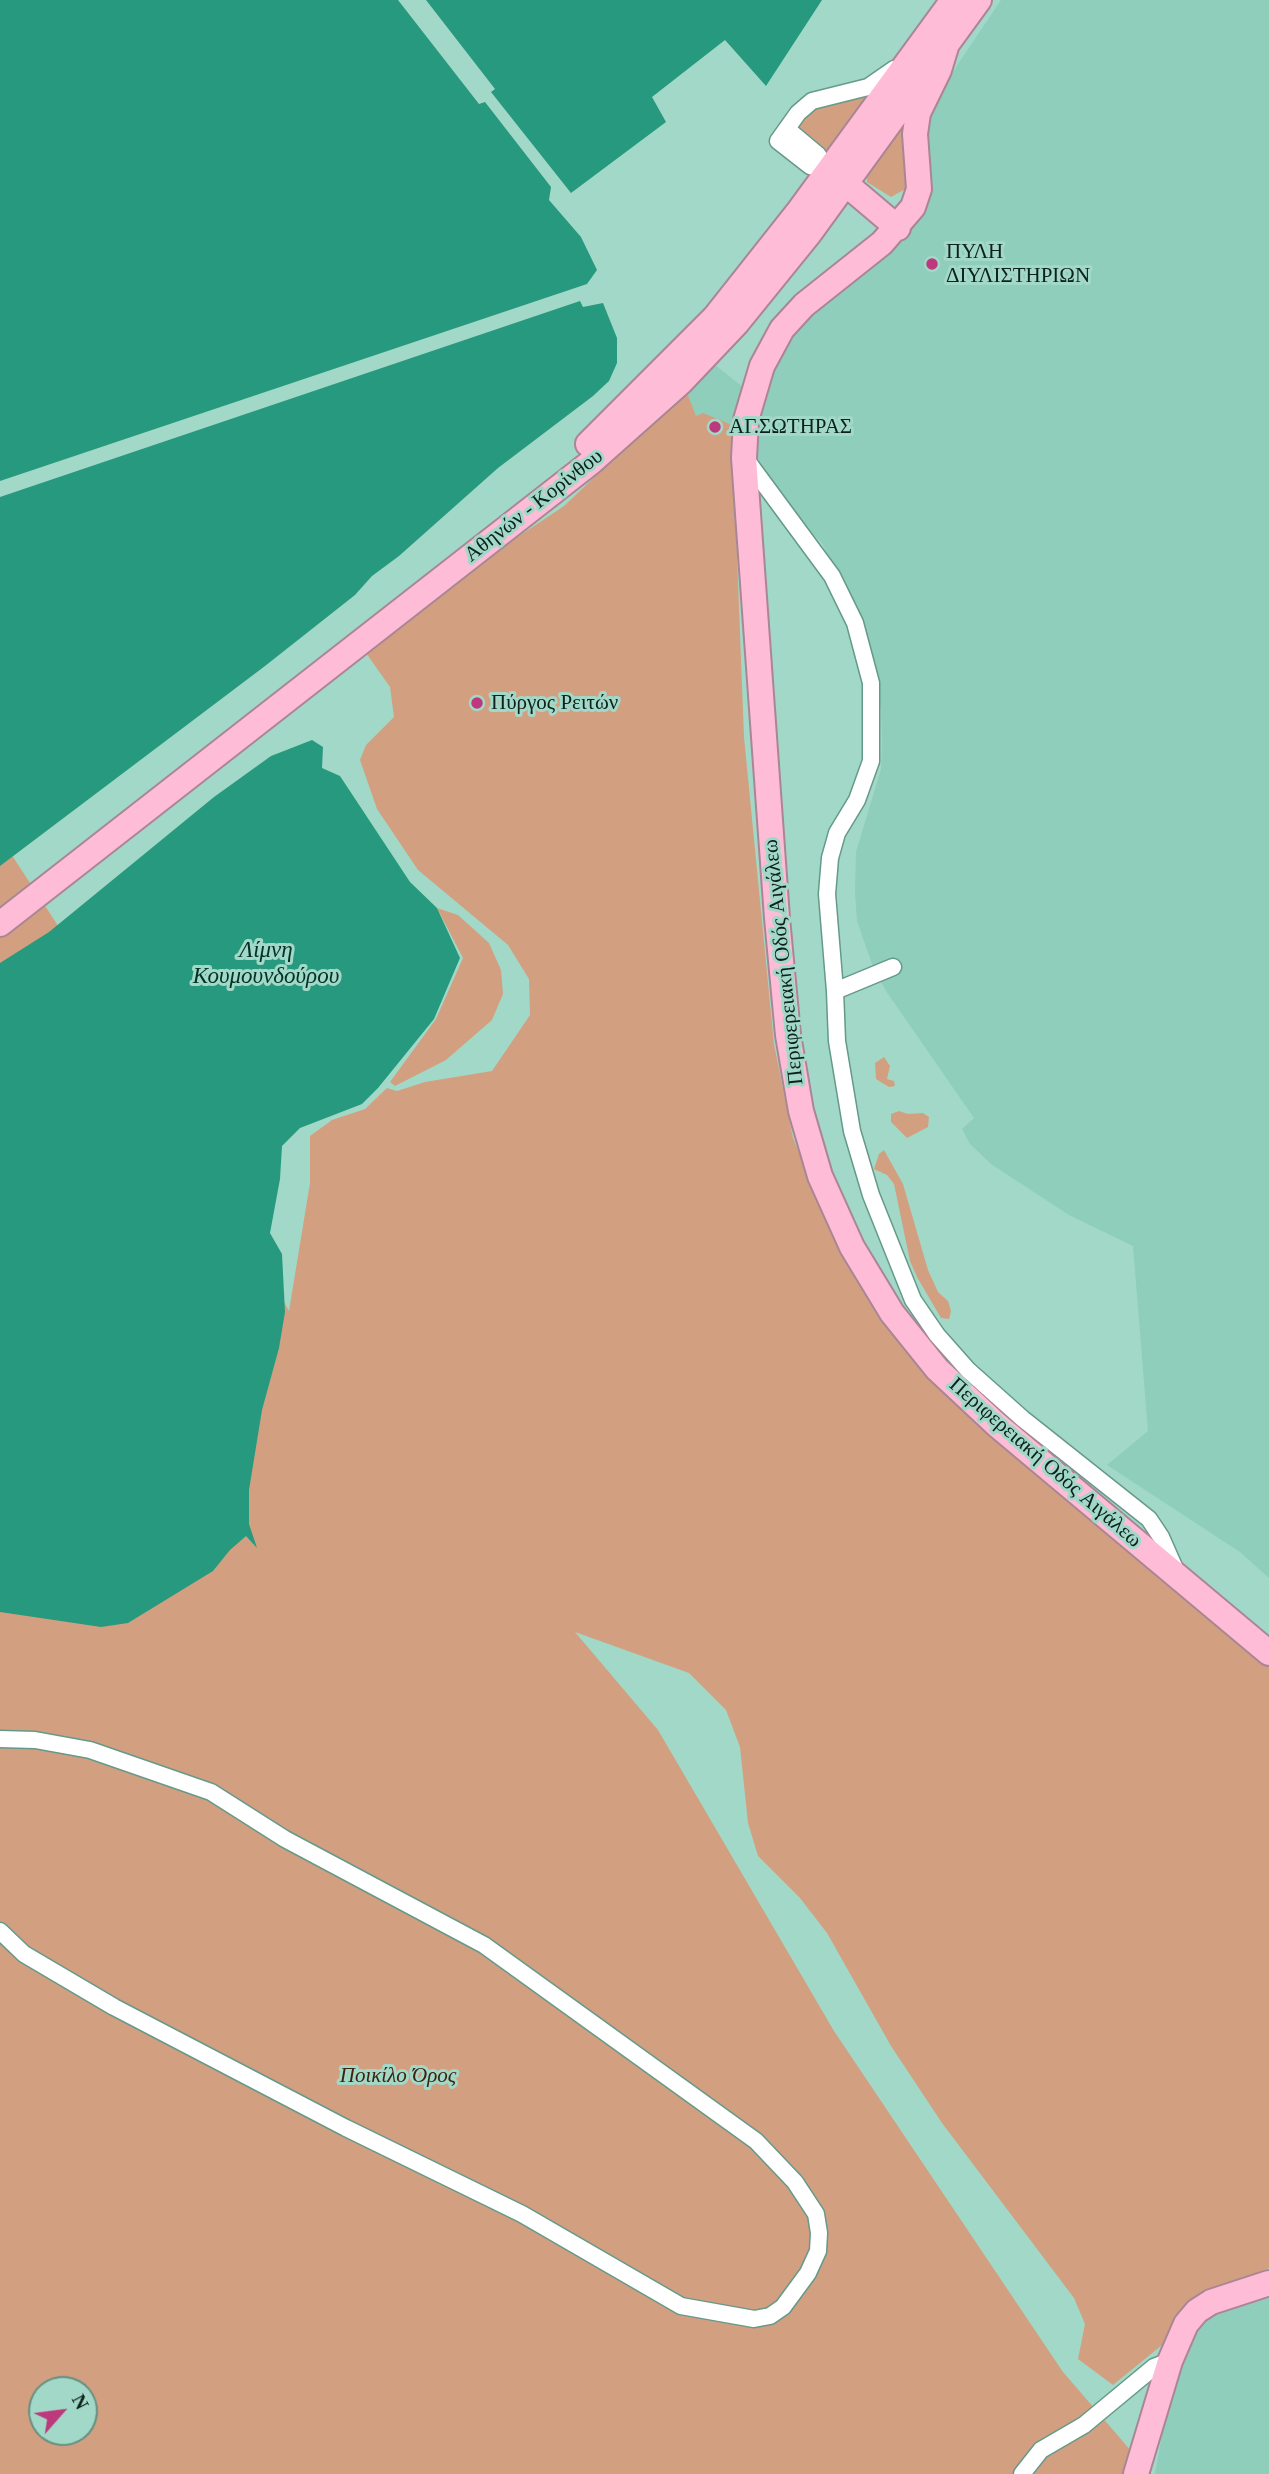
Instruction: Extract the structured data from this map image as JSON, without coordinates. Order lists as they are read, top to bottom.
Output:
{
  "streets": {
    "highway": ["Αθηνών - Κορίνθου", "Περιφερειακή Οδός Αιγάλεω"]
  },
  "crossings": [
    ["Αθηνών - Κορίνθου", "Περιφερειακή Οδός Αιγάλεω"]
  ],
  "water": ["Λίμνη Κουμουνδούρου"],
  "parks": ["Ποικίλο Όρος"],
  "places": ["ΠΥΛΗ ΔΙΥΛΙΣΤΗΡΙΩΝ", "ΑΓ.ΣΩΤΗΡΑΣ", "Πύργος Ρειτών"],
  "north": "top right"
}
